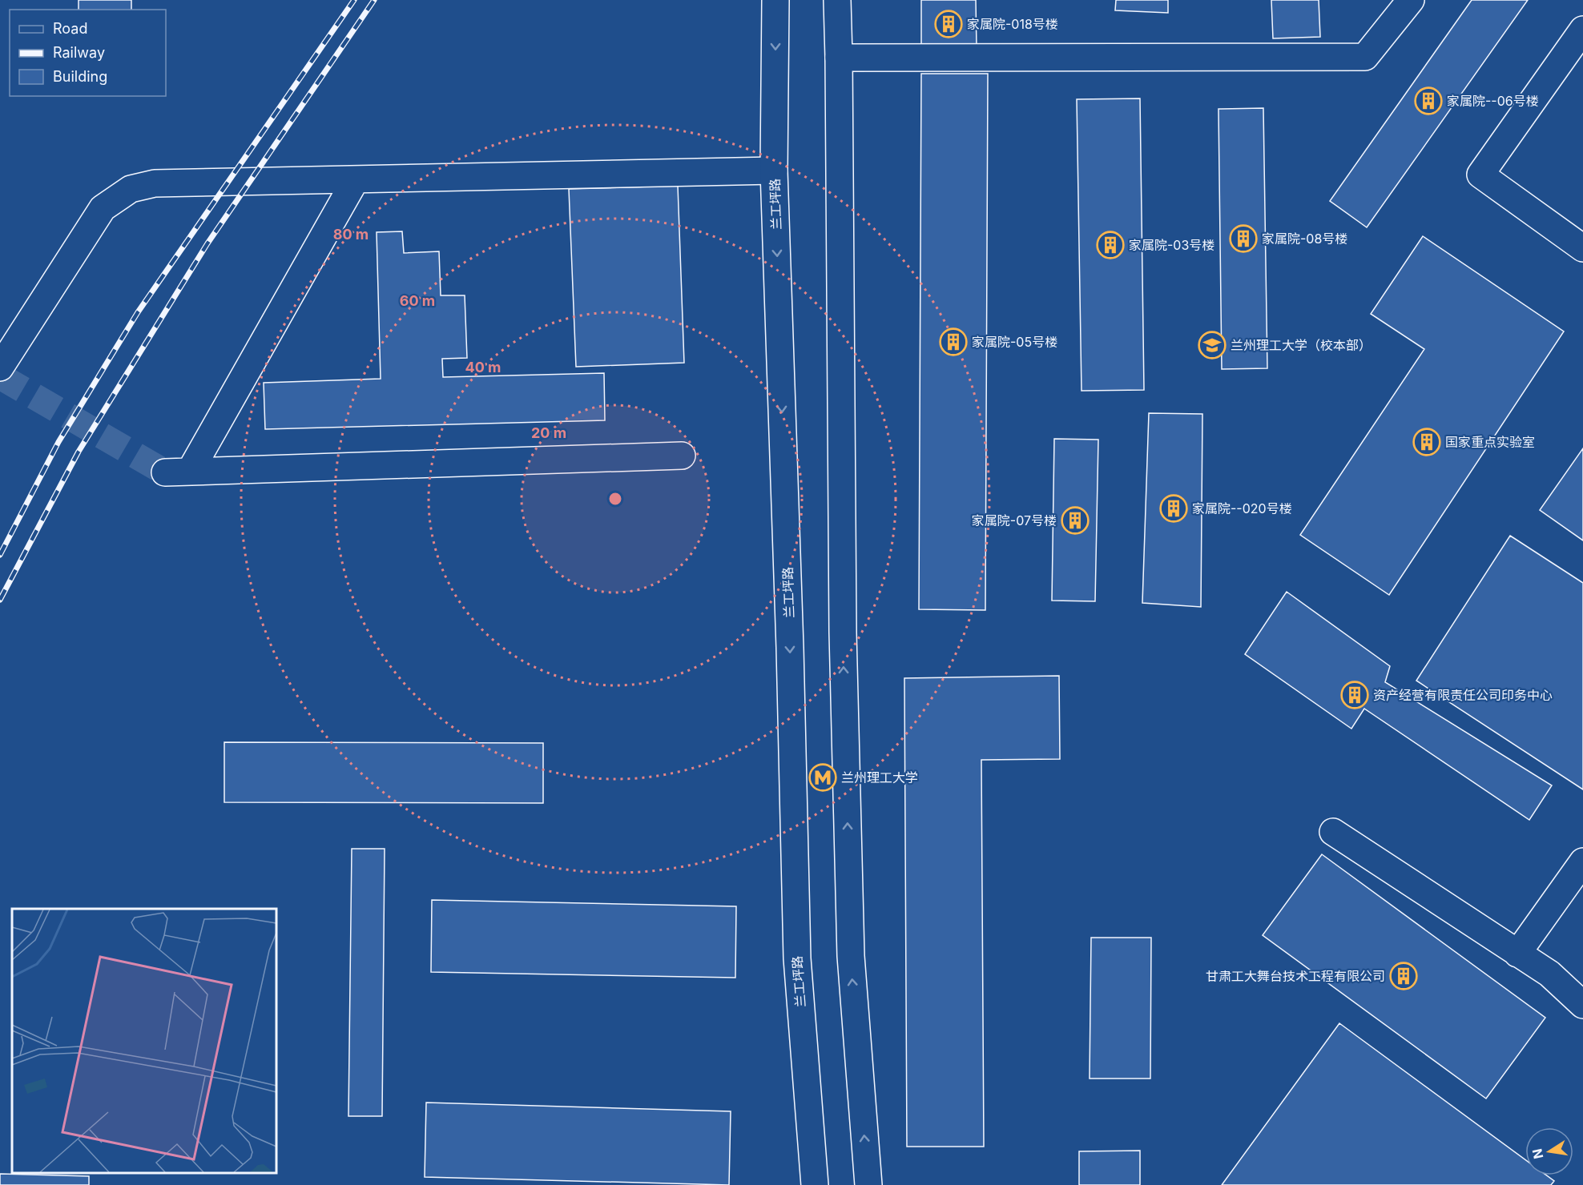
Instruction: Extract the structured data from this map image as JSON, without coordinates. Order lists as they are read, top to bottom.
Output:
{
  "streets": {
    "main road": ["兰工坪路"]
  },
  "places": {
    "building": [
      "家属院-018号楼",
      "家属院--06号楼",
      "家属院-08号楼",
      "家属院-03号楼",
      "家属院-05号楼",
      "国家重点实验室",
      "家属院--020号楼",
      "家属院-07号楼",
      "资产经营有限责任公司印务中心",
      "甘肃工大舞台技术工程有限公司"
    ],
    "school or university": ["兰州理工大学（校本部）"],
    "metro station": ["兰州理工大学"]
  },
  "legend": ["Road", "Railway", "Building"],
  "north": "left",
  "rings": [
    "80 m",
    "60 m",
    "40 m",
    "20 m"
  ]
}
